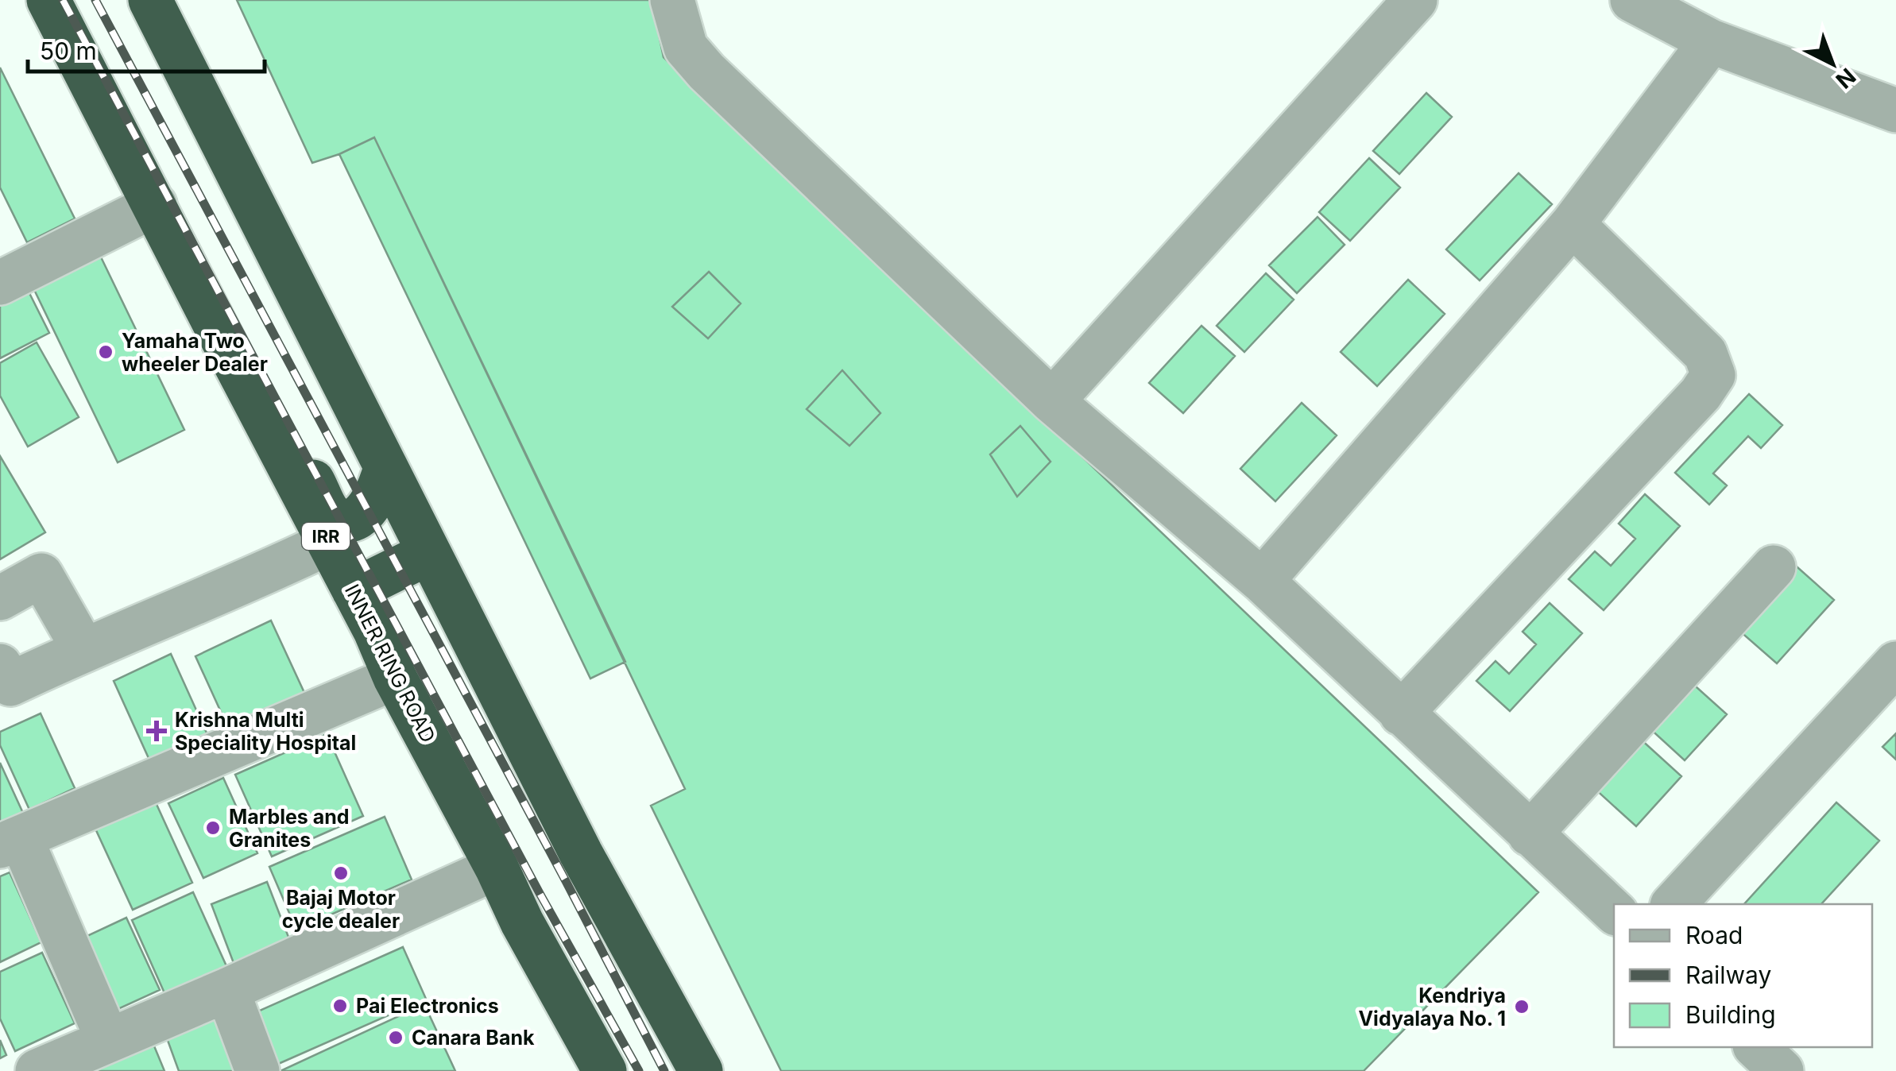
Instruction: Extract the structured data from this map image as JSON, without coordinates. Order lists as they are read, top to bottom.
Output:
{
  "streets": {
    "highway": ["IRR", "INNER RING ROAD"]
  },
  "places": {
    "other": [
      "Yamaha Two wheeler Dealer",
      "Marbles and Granites",
      "Bajaj Motor cycle dealer",
      "Pai Electronics",
      "Kendriya Vidyalaya No. 1",
      "Canara Bank"
    ],
    "health": ["Krishna Multi Speciality Hospital"]
  },
  "legend": ["Road", "Railway", "Building"],
  "scale_bar": "50 m",
  "north": "bottom right"
}
